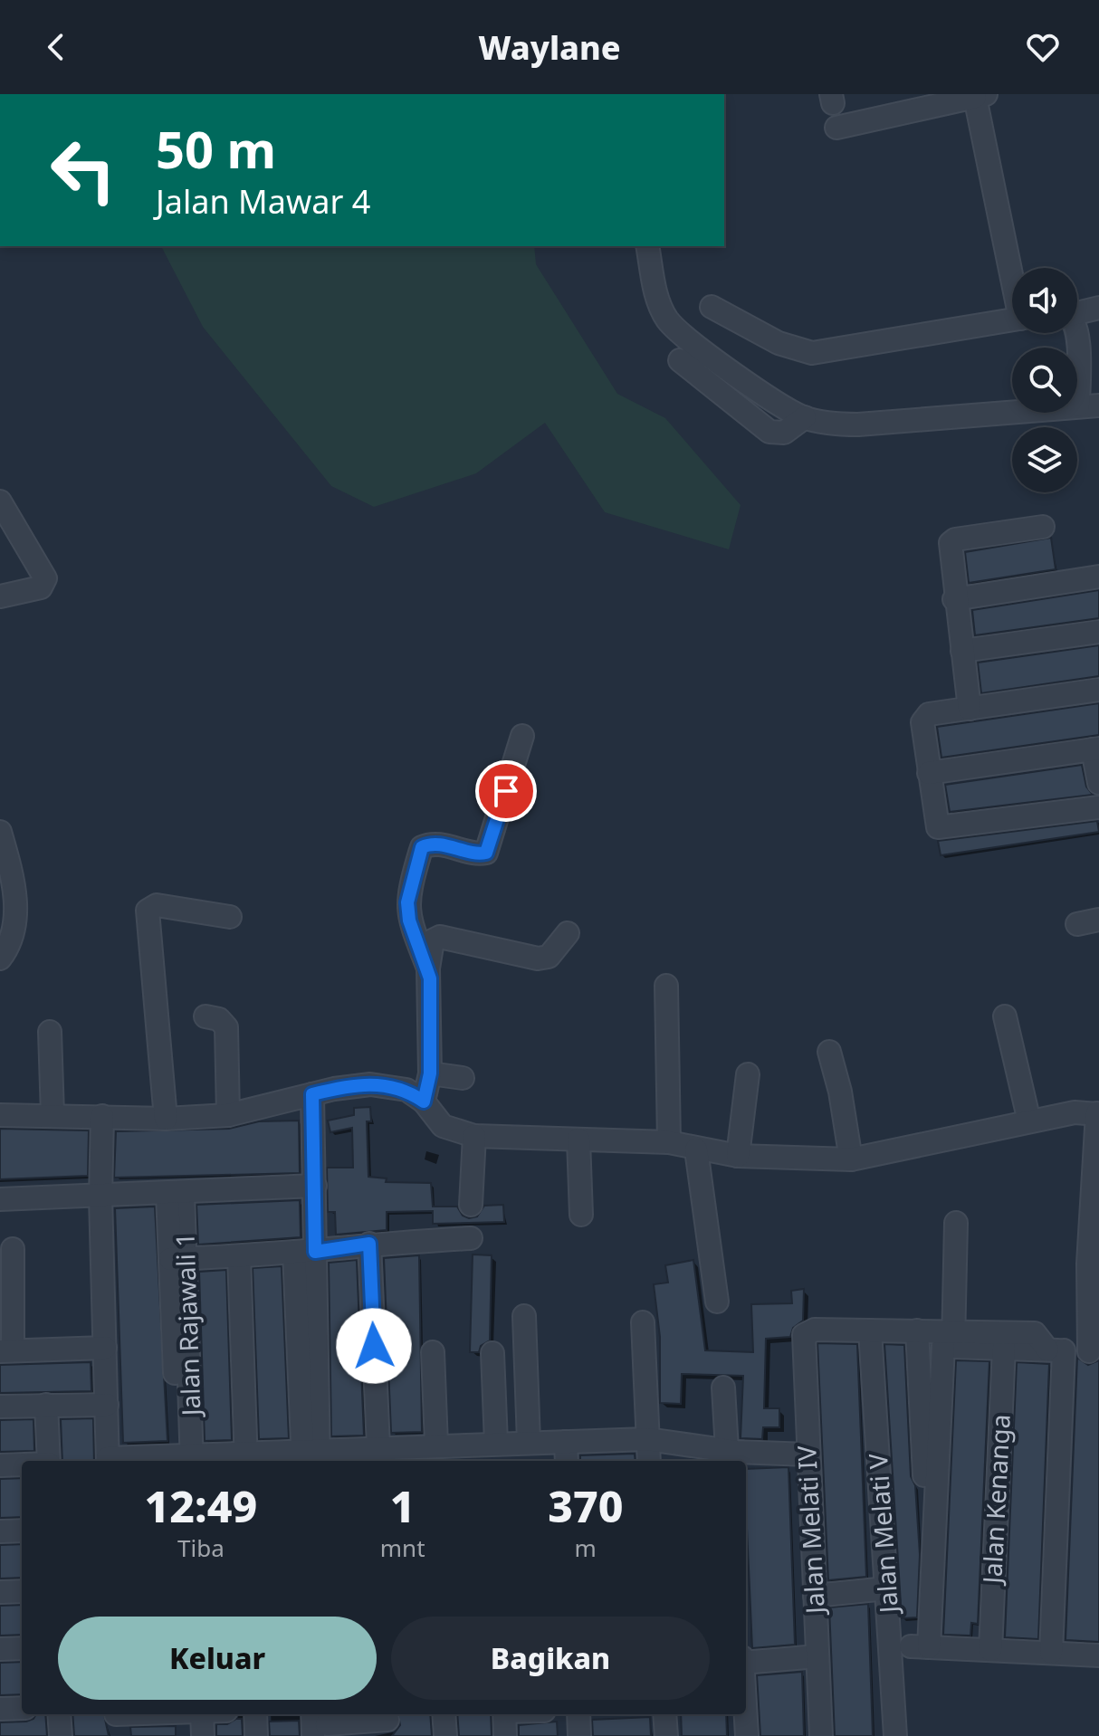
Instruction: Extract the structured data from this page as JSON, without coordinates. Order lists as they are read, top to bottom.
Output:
{
  "streets": {
    "street": [
      "Jalan Rajawali 1",
      "Jalan Kenanga",
      "Jalan Melati IV",
      "Jalan Melati V"
    ]
  },
  "crossings": [
    ["Jalan Melati IV", "Jalan Melati V"]
  ],
  "page": {
    "header": "Waylane",
    "turn": ["50 m", "Jalan Mawar 4"],
    "eta": [
      "12:49",
      "Tiba",
      "1",
      "mnt",
      "370",
      "m"
    ],
    "buttons": ["Keluar", "Bagikan"]
  }
}
